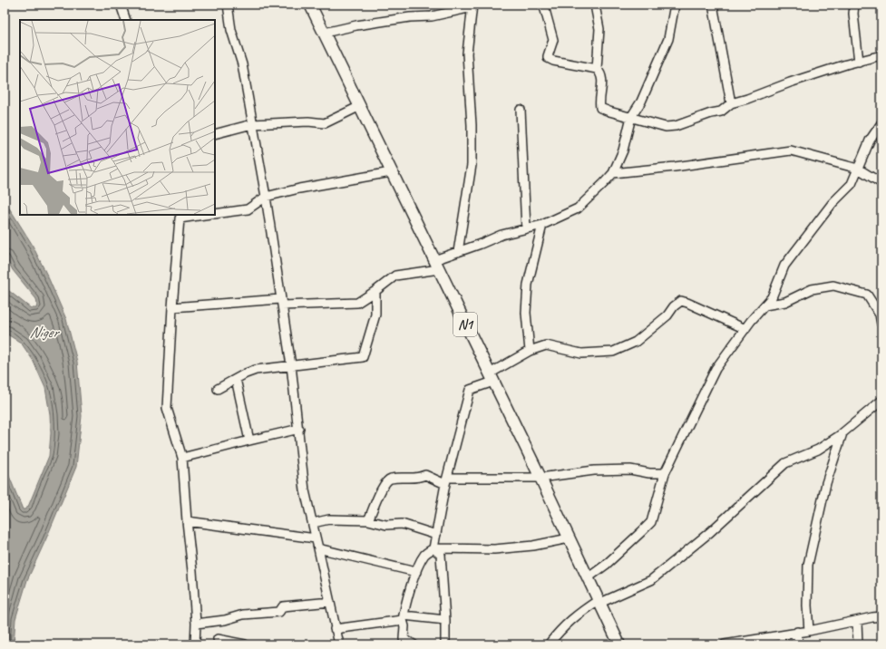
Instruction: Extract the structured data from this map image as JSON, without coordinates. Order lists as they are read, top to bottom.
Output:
{
  "streets": {
    "main road": ["N1"]
  },
  "water": ["Niger"]
}
